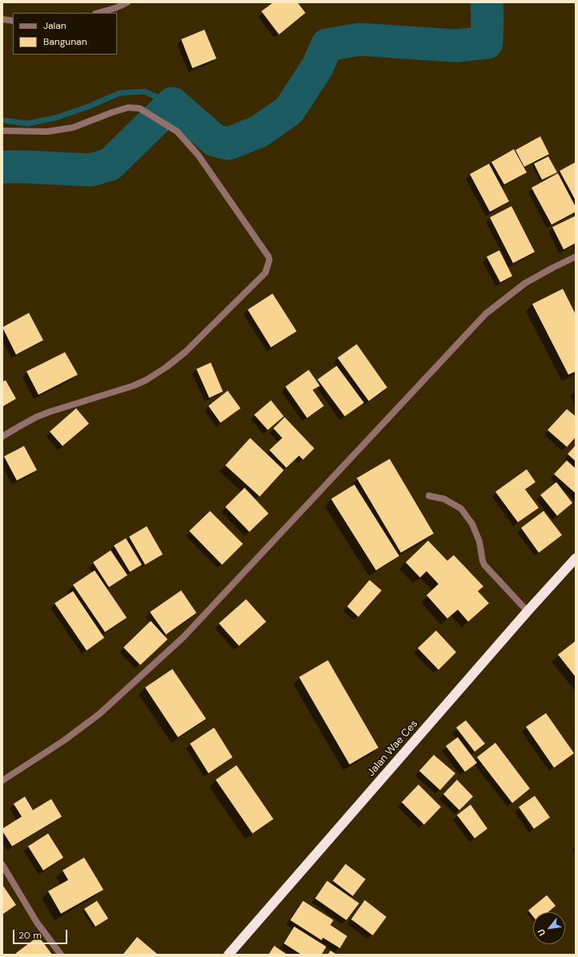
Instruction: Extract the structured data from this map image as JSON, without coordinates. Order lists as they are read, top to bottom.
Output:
{
  "streets": {
    "highway": ["Jalan Wae Ces"]
  },
  "legend": ["Jalan", "Bangunan"],
  "scale_bar": "20 m",
  "north": "bottom left"
}
